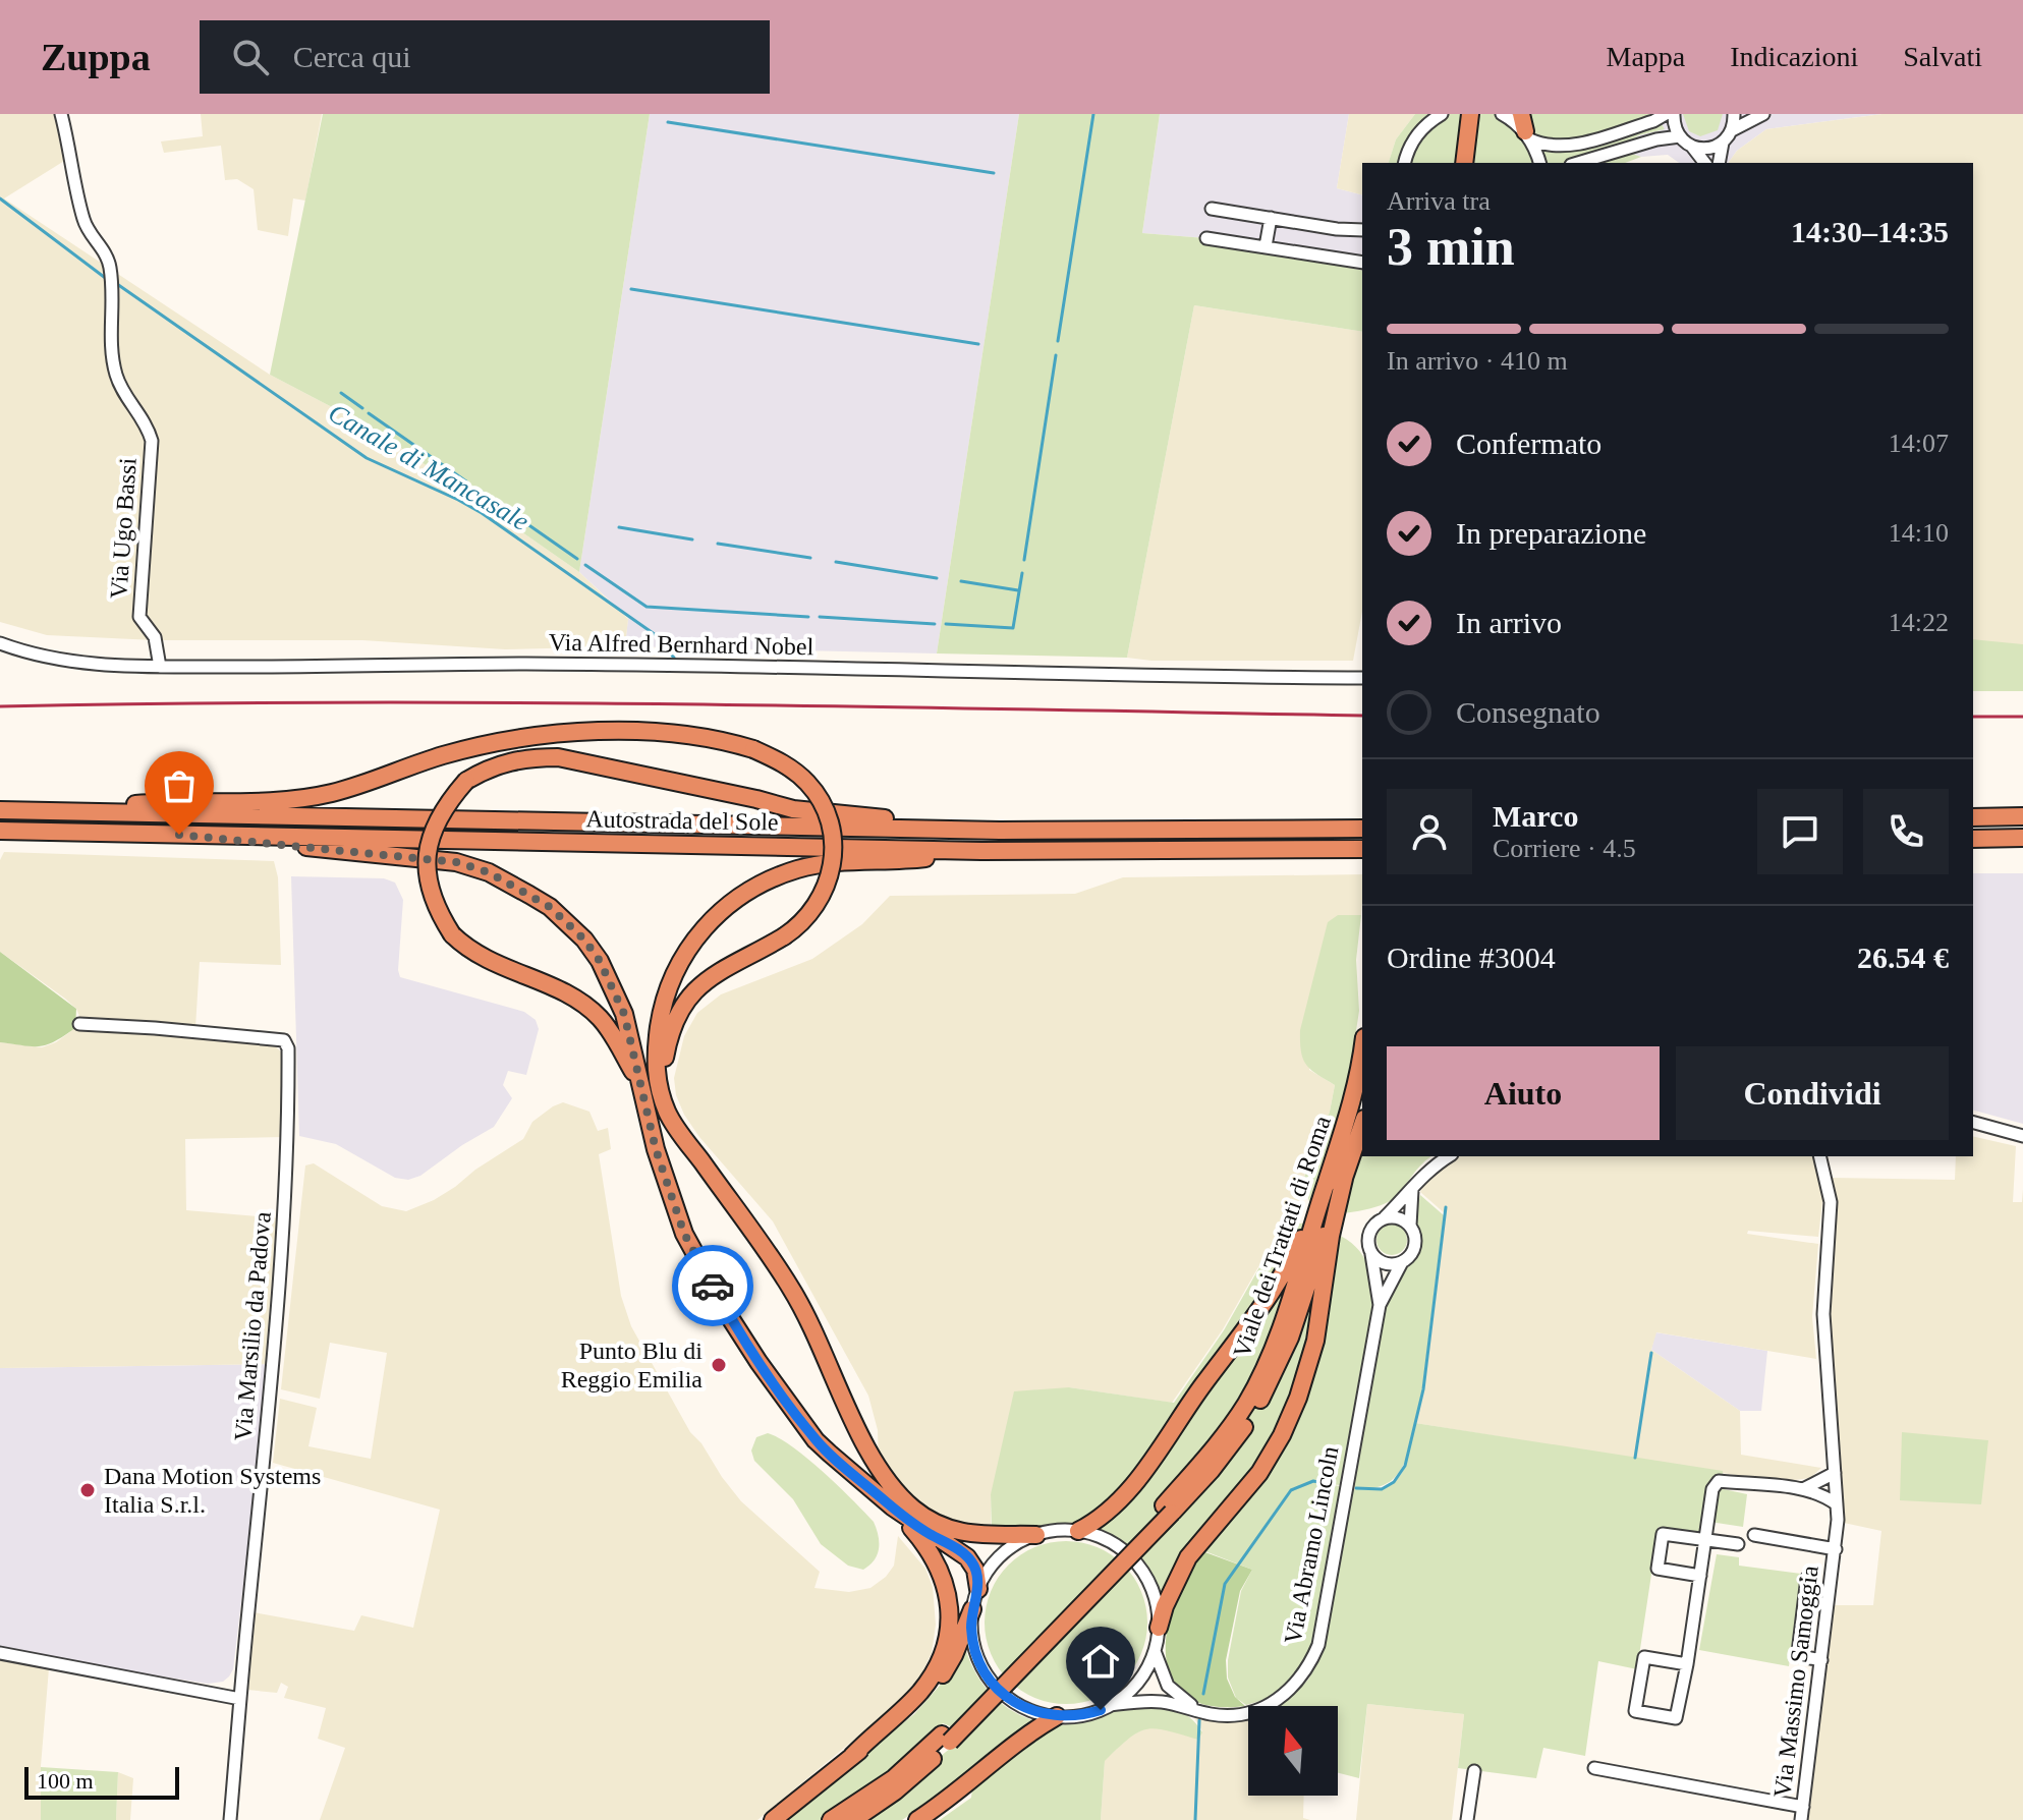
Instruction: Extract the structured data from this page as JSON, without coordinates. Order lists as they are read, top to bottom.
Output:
{
  "streets": {
    "highway": ["Autostrada del Sole", "Viale dei Trattati di Roma"],
    "street": [
      "Via Ugo Bassi",
      "Via Alfred Bernhard Nobel",
      "Via Marsilio da Padova",
      "Via Abramo Lincoln",
      "Via Massimo Samoggia"
    ]
  },
  "crossings": [
    ["Via Ugo Bassi", "Via Alfred Bernhard Nobel"]
  ],
  "water": ["Canale di Mancasale"],
  "places": ["Punto Blu di Reggio Emilia", "Dana Motion Systems Italia S.r.l."],
  "scale_bar": "100 m",
  "north": "top",
  "page": {
    "header": "Zuppa",
    "search": "Cerca qui",
    "nav": ["Mappa", "Indicazioni", "Salvati"],
    "heading": ["3 min", "Arriva tra", "14:30–14:35"],
    "panel": [
      "Marco",
      "Corriere · 4.5",
      "Ordine #3004",
      "26.54 €"
    ],
    "bar": "In arrivo · 410 m",
    "list": [
      ["Confermato", "14:07"],
      ["In preparazione", "14:10"],
      ["In arrivo", "14:22"],
      "Consegnato"
    ],
    "buttons": ["Aiuto", "Condividi"],
    "scale": "100 m"
  }
}
